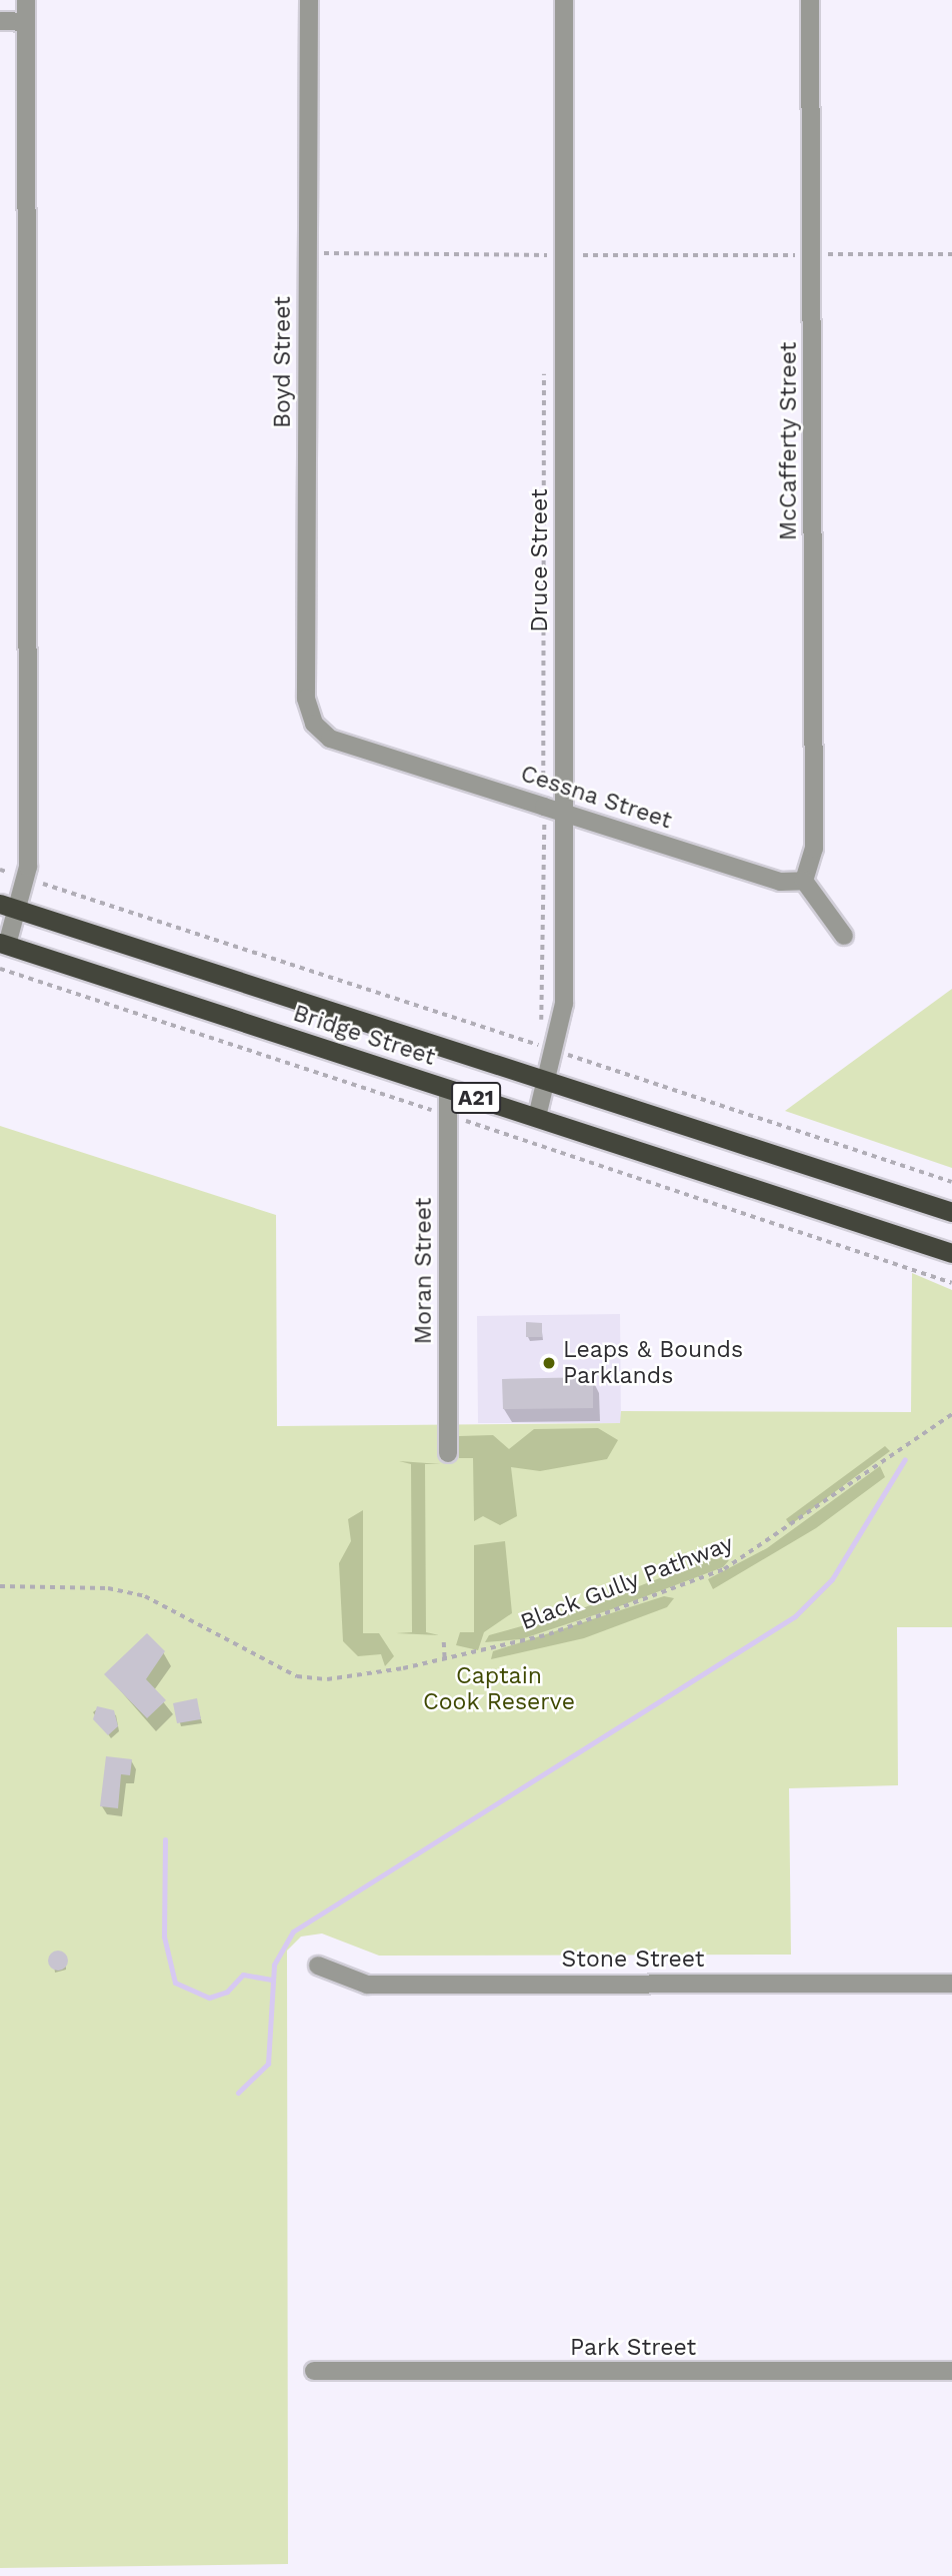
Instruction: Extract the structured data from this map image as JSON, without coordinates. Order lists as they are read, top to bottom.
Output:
{
  "streets": {
    "highway": ["Bridge Street", "A21"],
    "street": [
      "Boyd Street",
      "McCafferty Street",
      "Druce Street",
      "Cessna Street",
      "Moran Street",
      "Stone Street",
      "Park Street"
    ],
    "path": ["Black Gully Pathway"]
  },
  "crossings": [
    ["Boyd Street", "Cessna Street"],
    ["McCafferty Street", "Cessna Street"],
    ["Druce Street", "Cessna Street"],
    ["Druce Street", "Bridge Street"],
    ["Bridge Street", "Moran Street"]
  ],
  "parks": ["Captain Cook Reserve"],
  "places": ["Leaps & Bounds Parklands"]
}
